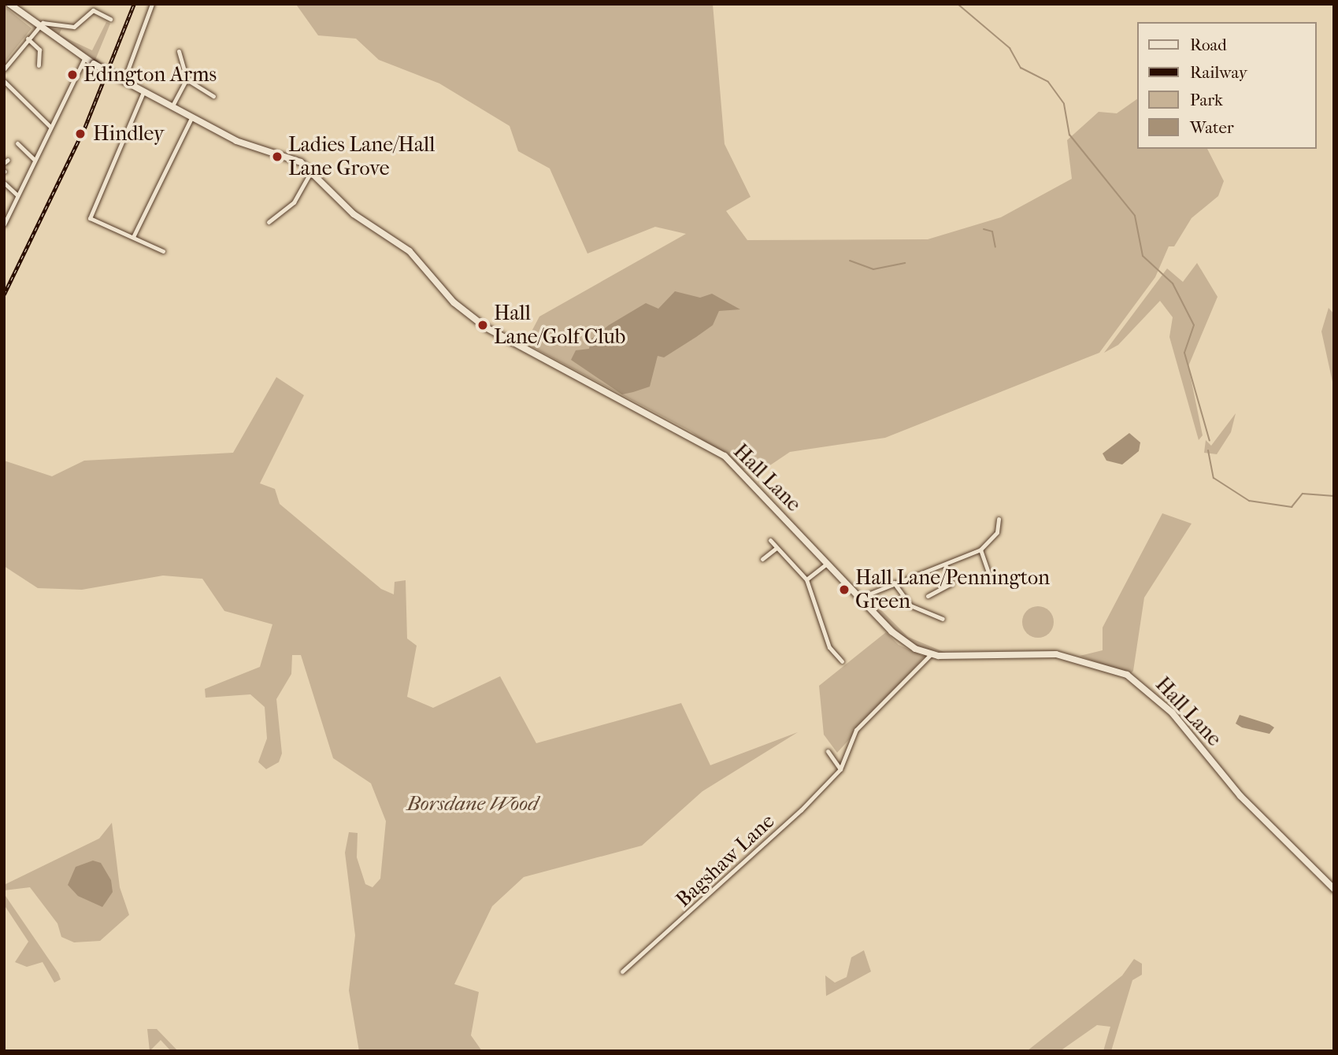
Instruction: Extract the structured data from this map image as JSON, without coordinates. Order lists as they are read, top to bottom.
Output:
{
  "streets": {
    "street": ["Hall Lane", "Bagshaw Lane"]
  },
  "parks": ["Borsdane Wood"],
  "places": [
    "Edington Arms",
    "Hindley",
    "Ladies Lane/Hall Lane Grove",
    "Hall Lane/Golf Club",
    "Hall Lane/Pennington Green"
  ],
  "legend": [
    "Road",
    "Railway",
    "Park",
    "Water"
  ]
}
